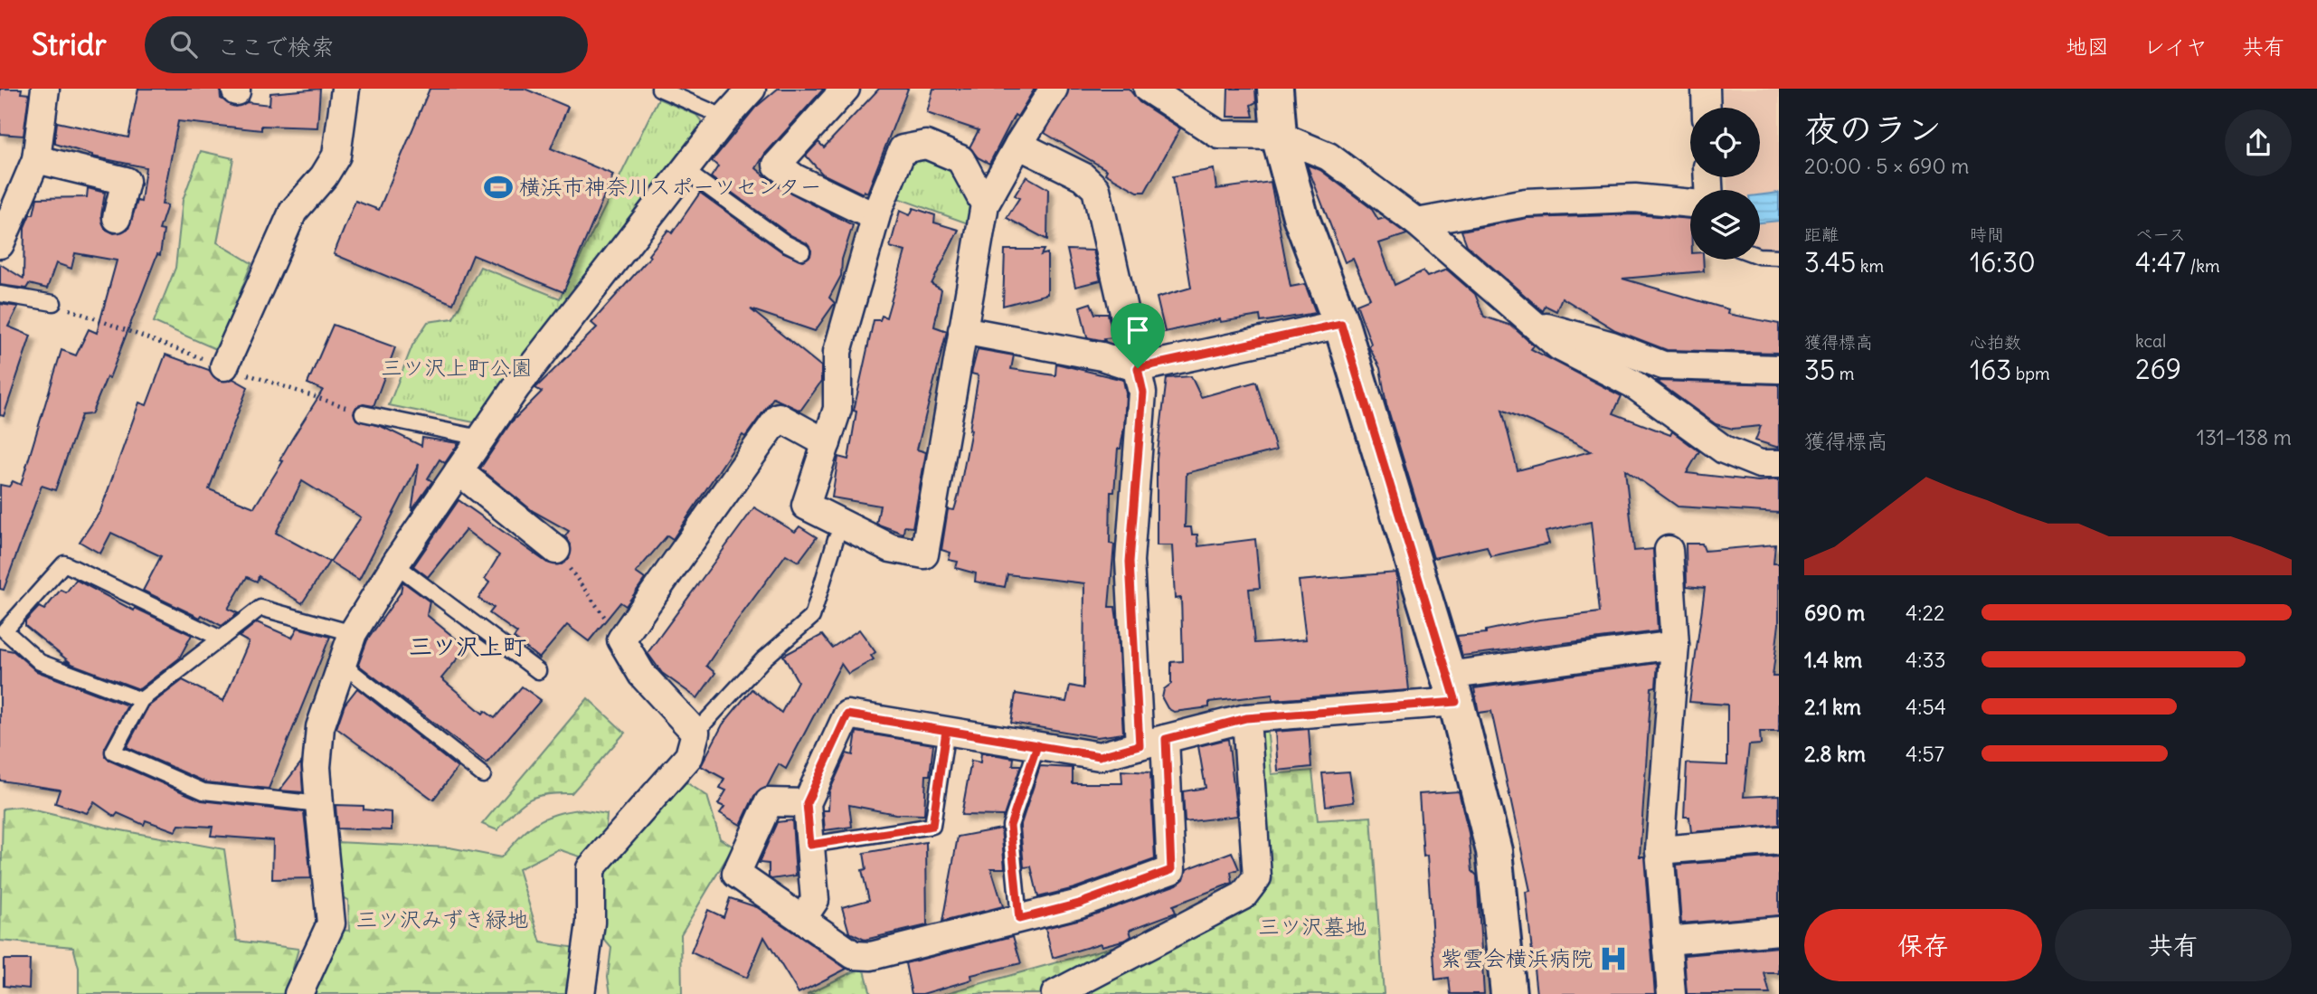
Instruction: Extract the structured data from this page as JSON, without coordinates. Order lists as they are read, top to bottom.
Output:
{
  "districts": ["三ツ沢上町"],
  "parks": ["三ツ沢上町公園", "三ツ沢みずき緑地", "三ツ沢墓地"],
  "places": {
    "sports": ["横浜市神奈川スポーツセンター"],
    "hospital": ["紫雲会横浜病院"]
  },
  "page": {
    "header": "Stridr",
    "search": "ここで検索",
    "nav": ["地図", "レイヤ", "共有"],
    "heading": ["夜のラン", "20:00 · 5 × 690 m"],
    "stats": [
      ["距離", "3.45 km"],
      ["時間", "16:30"],
      ["ペース", "4:47 /km"],
      ["獲得標高", "35 m"],
      ["心拍数", "163 bpm"],
      ["kcal", "269"]
    ],
    "chart": ["獲得標高", "131–138 m"],
    "list": [
      {
        "name": "690 m",
        "note": "4:22"
      },
      {
        "name": "1.4 km",
        "note": "4:33"
      },
      {
        "name": "2.1 km",
        "note": "4:54"
      },
      {
        "name": "2.8 km",
        "note": "4:57"
      }
    ],
    "buttons": ["保存", "共有"]
  }
}
